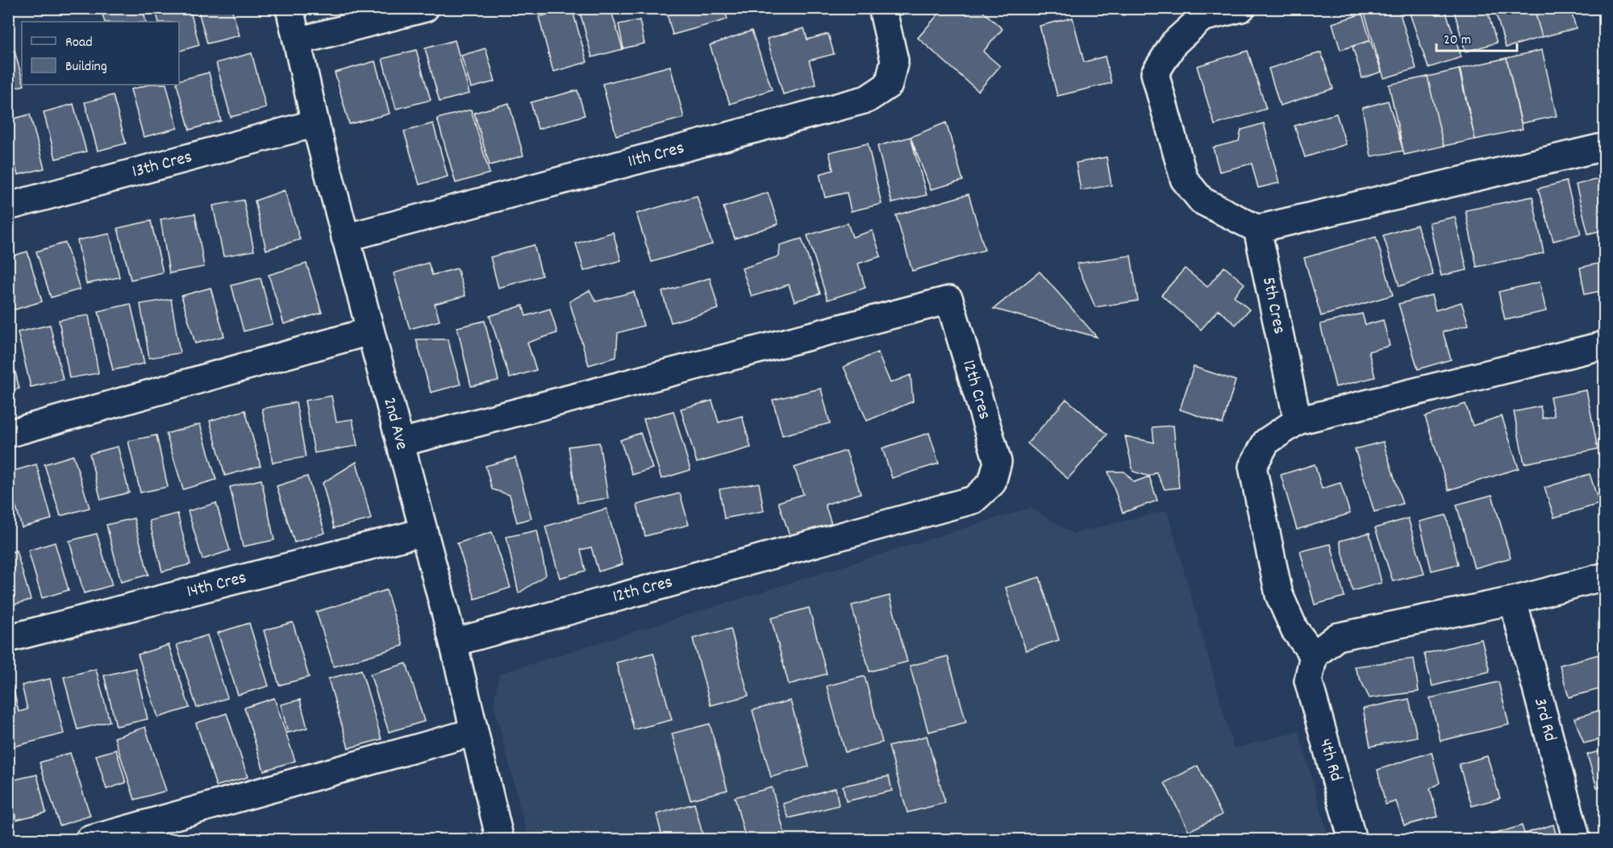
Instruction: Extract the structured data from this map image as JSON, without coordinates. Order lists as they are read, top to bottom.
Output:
{
  "streets": {
    "street": [
      "11th Cres",
      "13th Cres",
      "5th Cres",
      "12th Cres",
      "2nd Ave",
      "14th Cres",
      "3rd Rd",
      "4th Rd"
    ]
  },
  "crossings": [
    ["11th Cres", "2nd Ave"],
    ["13th Cres", "2nd Ave"],
    ["12th Cres", "2nd Ave"],
    ["2nd Ave", "14th Cres"]
  ],
  "legend": ["Road", "Building"],
  "scale_bar": "20 m"
}
